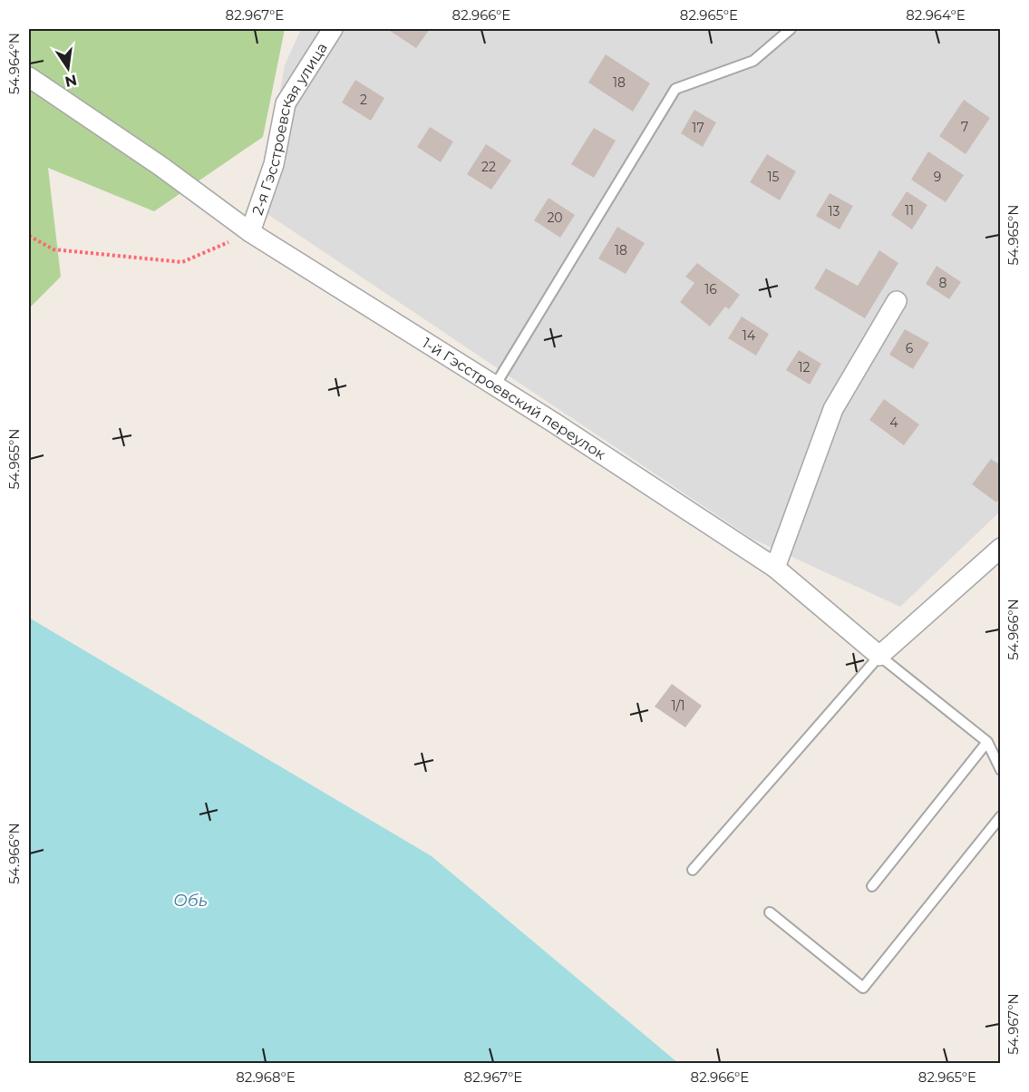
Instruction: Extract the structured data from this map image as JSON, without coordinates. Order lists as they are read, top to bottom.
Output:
{
  "streets": {
    "street": ["2-я Гэсстроевская улица", "1-й Гэсстроевский переулок"]
  },
  "crossings": [
    ["2-я Гэсстроевская улица", "1-й Гэсстроевский переулок"]
  ],
  "water": ["Обь"],
  "house_numbers": [
    "18",
    "2",
    "7",
    "17",
    "22",
    "15",
    "9",
    "11",
    "13",
    "20",
    "18",
    "8",
    "16",
    "14",
    "6",
    "12",
    "4",
    "1/1"
  ],
  "north": "bottom",
  "coordinates": [
    "82.967°E",
    "82.966°E",
    "82.965°E",
    "82.964°E",
    "54.964°N",
    "54.965°N",
    "54.966°N",
    "54.967°N",
    "82.968°E"
  ]
}
